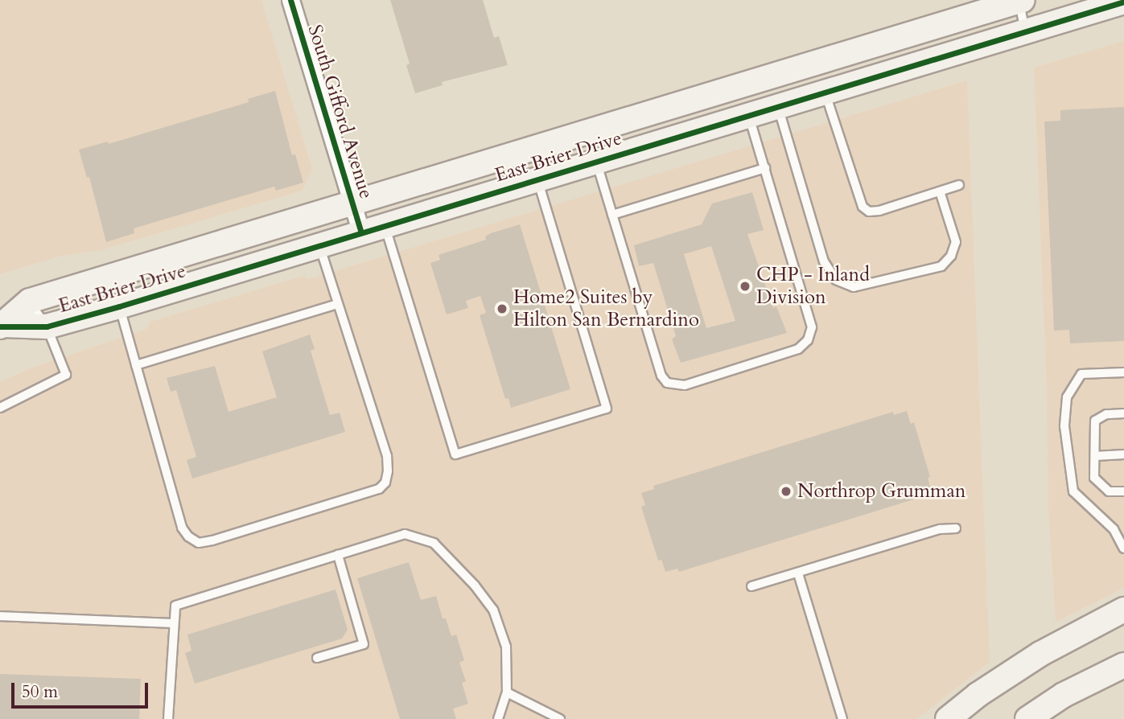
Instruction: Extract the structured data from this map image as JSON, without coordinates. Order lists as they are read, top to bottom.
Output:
{
  "streets": {
    "street": ["South Gifford Avenue", "East Brier Drive"]
  },
  "crossings": [
    ["South Gifford Avenue", "East Brier Drive"]
  ],
  "places": ["CHP - Inland Division", "Home2 Suites by Hilton San Bernardino", "Northrop Grumman"],
  "scale_bar": "50 m"
}
